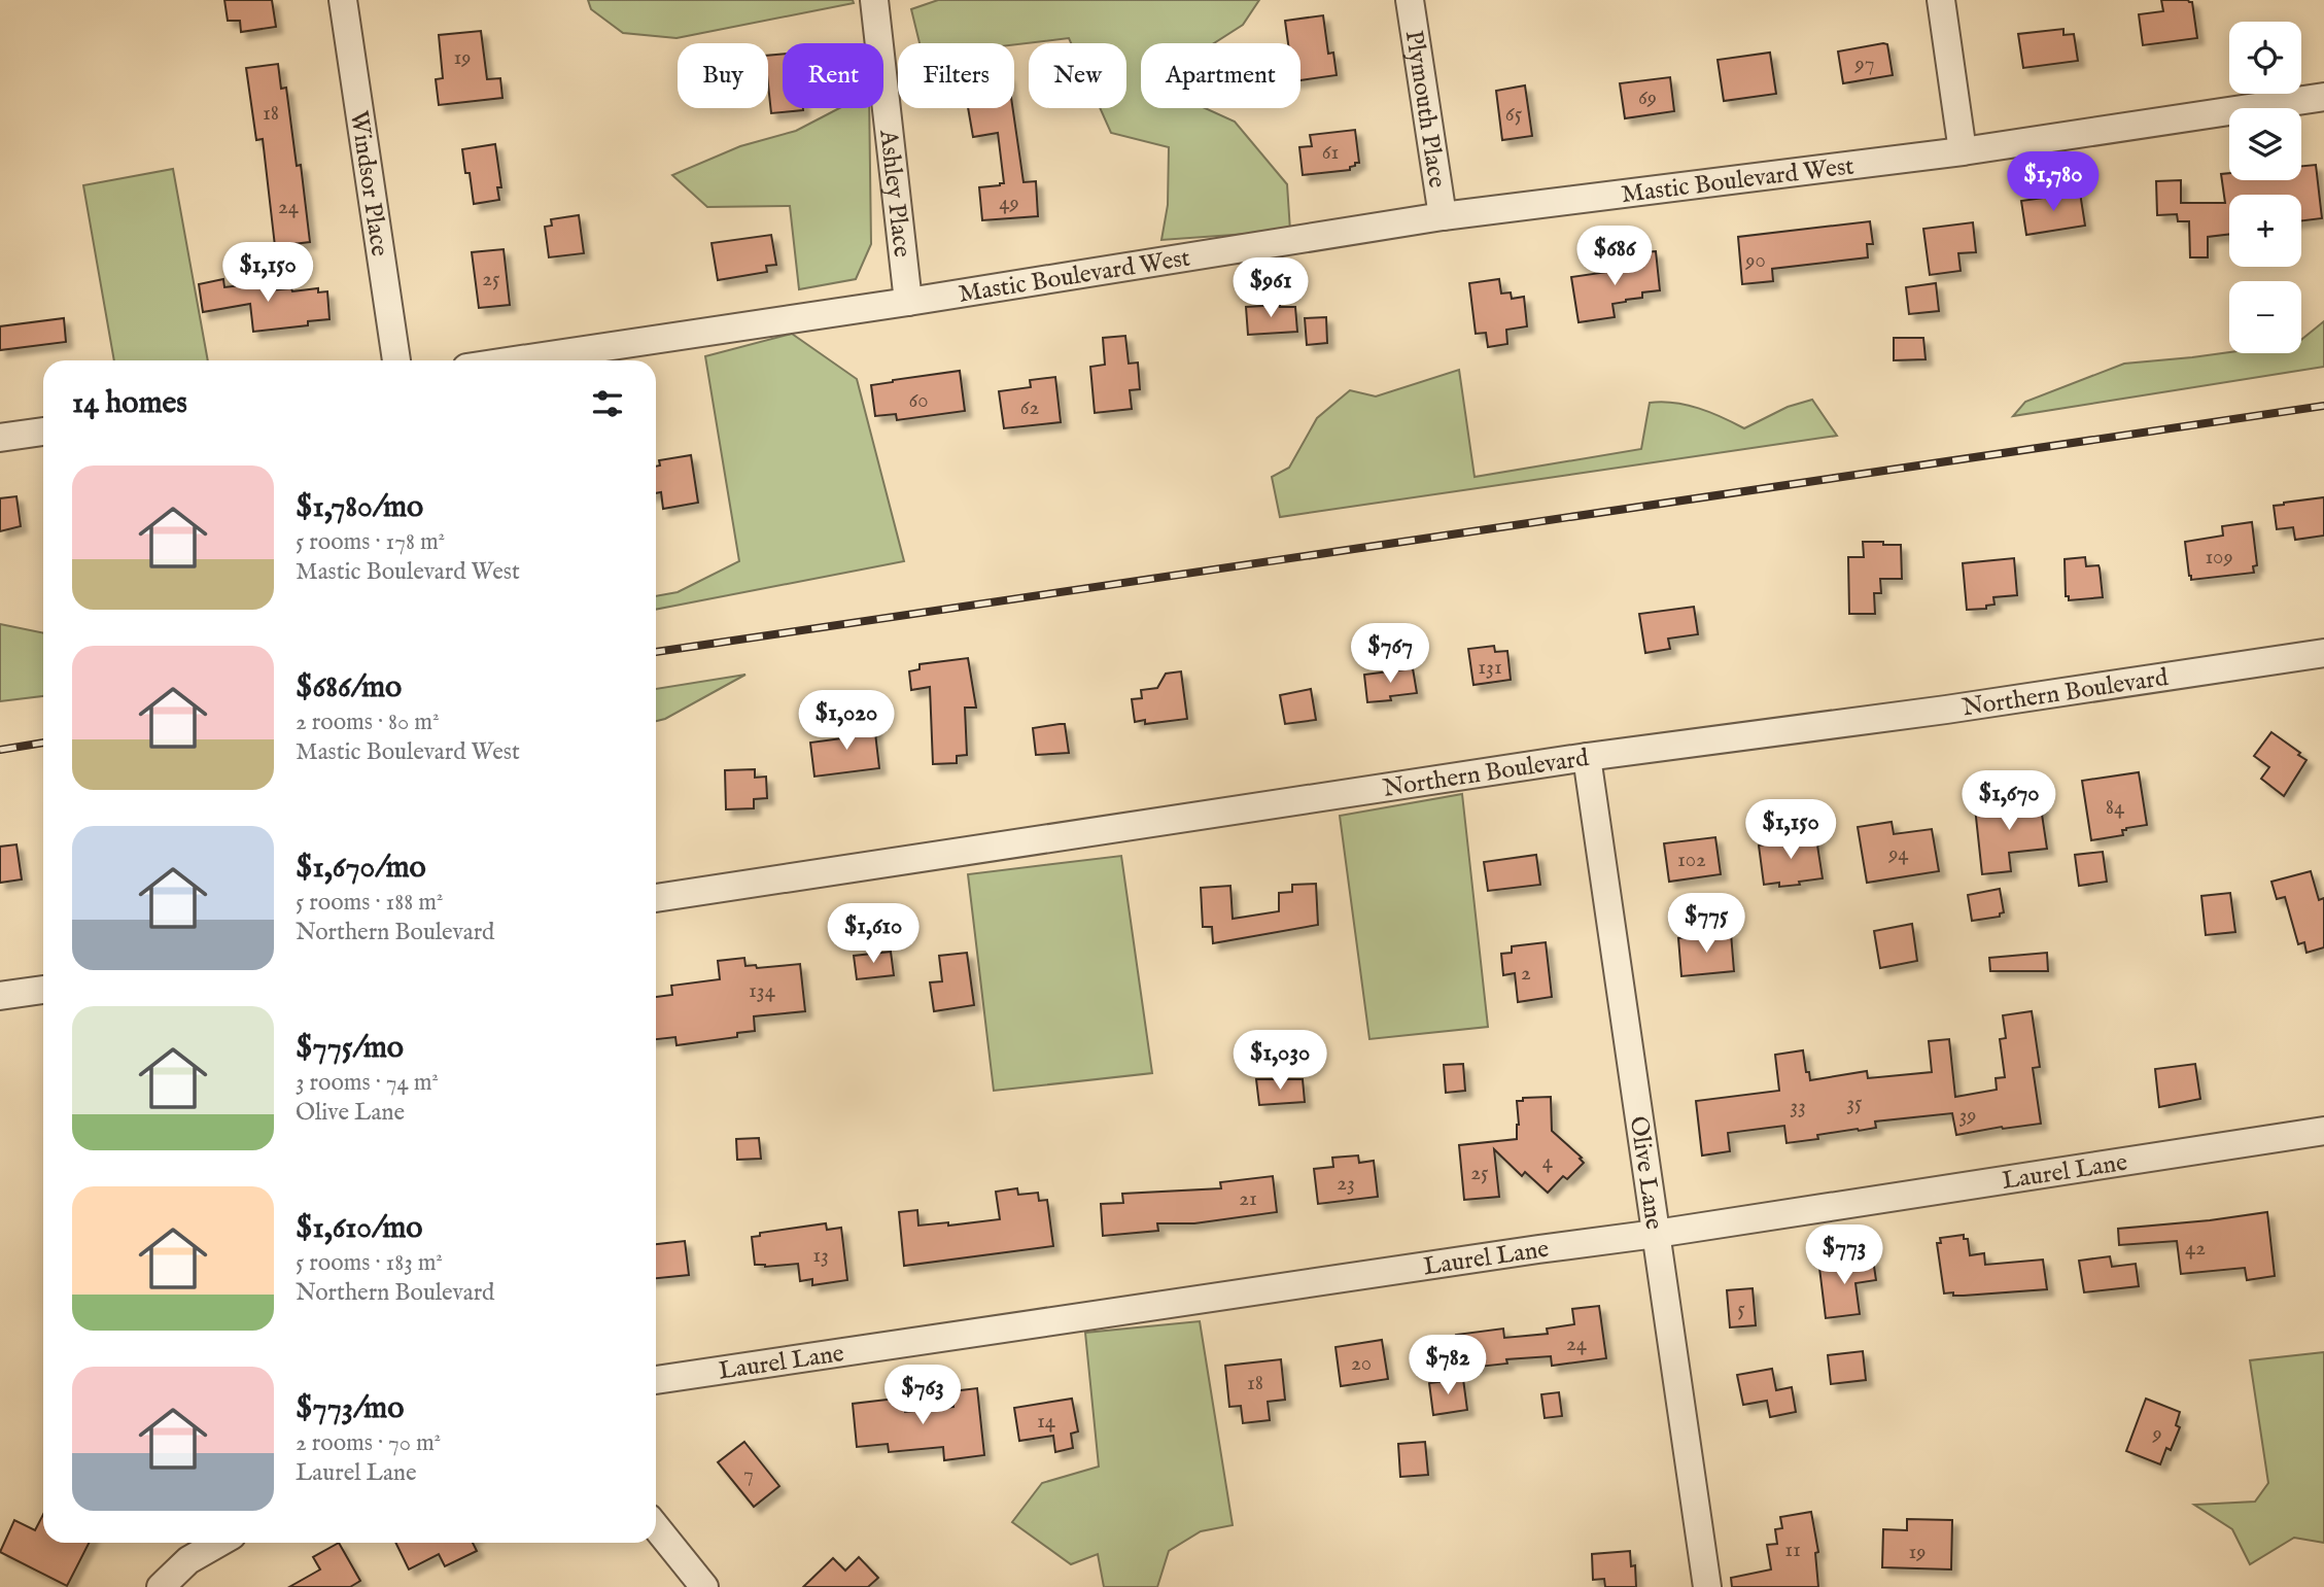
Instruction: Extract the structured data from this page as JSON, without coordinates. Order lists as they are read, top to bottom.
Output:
{
  "streets": {
    "street": [
      "Plymouth Place",
      "Mastic Boulevard West",
      "Windsor Place",
      "Ashley Place",
      "Northern Boulevard",
      "Laurel Lane",
      "Olive Lane"
    ]
  },
  "crossings": [
    ["Plymouth Place", "Mastic Boulevard West"],
    ["Mastic Boulevard West", "Ashley Place"],
    ["Northern Boulevard", "Olive Lane"],
    ["Laurel Lane", "Olive Lane"]
  ],
  "house_numbers": [
    "19",
    "97",
    "69",
    "18",
    "65",
    "61",
    "49",
    "24",
    "90",
    "25",
    "60",
    "62",
    "109",
    "131",
    "84",
    "94",
    "102",
    "2",
    "134",
    "35",
    "33",
    "39",
    "4",
    "25",
    "23",
    "21",
    "42",
    "13",
    "5",
    "24",
    "20",
    "18",
    "14",
    "9",
    "7",
    "11",
    "19"
  ],
  "page": {
    "map_buttons": ["+", "−"],
    "chip": [
      "Buy",
      "Rent",
      "Filters",
      "New",
      "Apartment"
    ],
    "price": [
      "$1,780",
      "$686",
      "$1,150",
      "$961",
      "$767",
      "$1,020",
      "$1,670",
      "$1,150",
      "$775",
      "$1,610",
      "$1,030",
      "$773",
      "$782",
      "$763"
    ],
    "heading": "14 homes",
    "list": [
      {
        "name": "$1,780/mo",
        "note": "5 rooms · 178 m² · Mastic Boulevard West"
      },
      {
        "name": "$686/mo",
        "note": "2 rooms · 80 m² · Mastic Boulevard West"
      },
      {
        "name": "$1,670/mo",
        "note": "5 rooms · 188 m² · Northern Boulevard"
      },
      {
        "name": "$775/mo",
        "note": "3 rooms · 74 m² · Olive Lane"
      },
      {
        "name": "$1,610/mo",
        "note": "5 rooms · 183 m² · Northern Boulevard"
      },
      {
        "name": "$773/mo",
        "note": "2 rooms · 70 m² · Laurel Lane"
      }
    ]
  }
}
